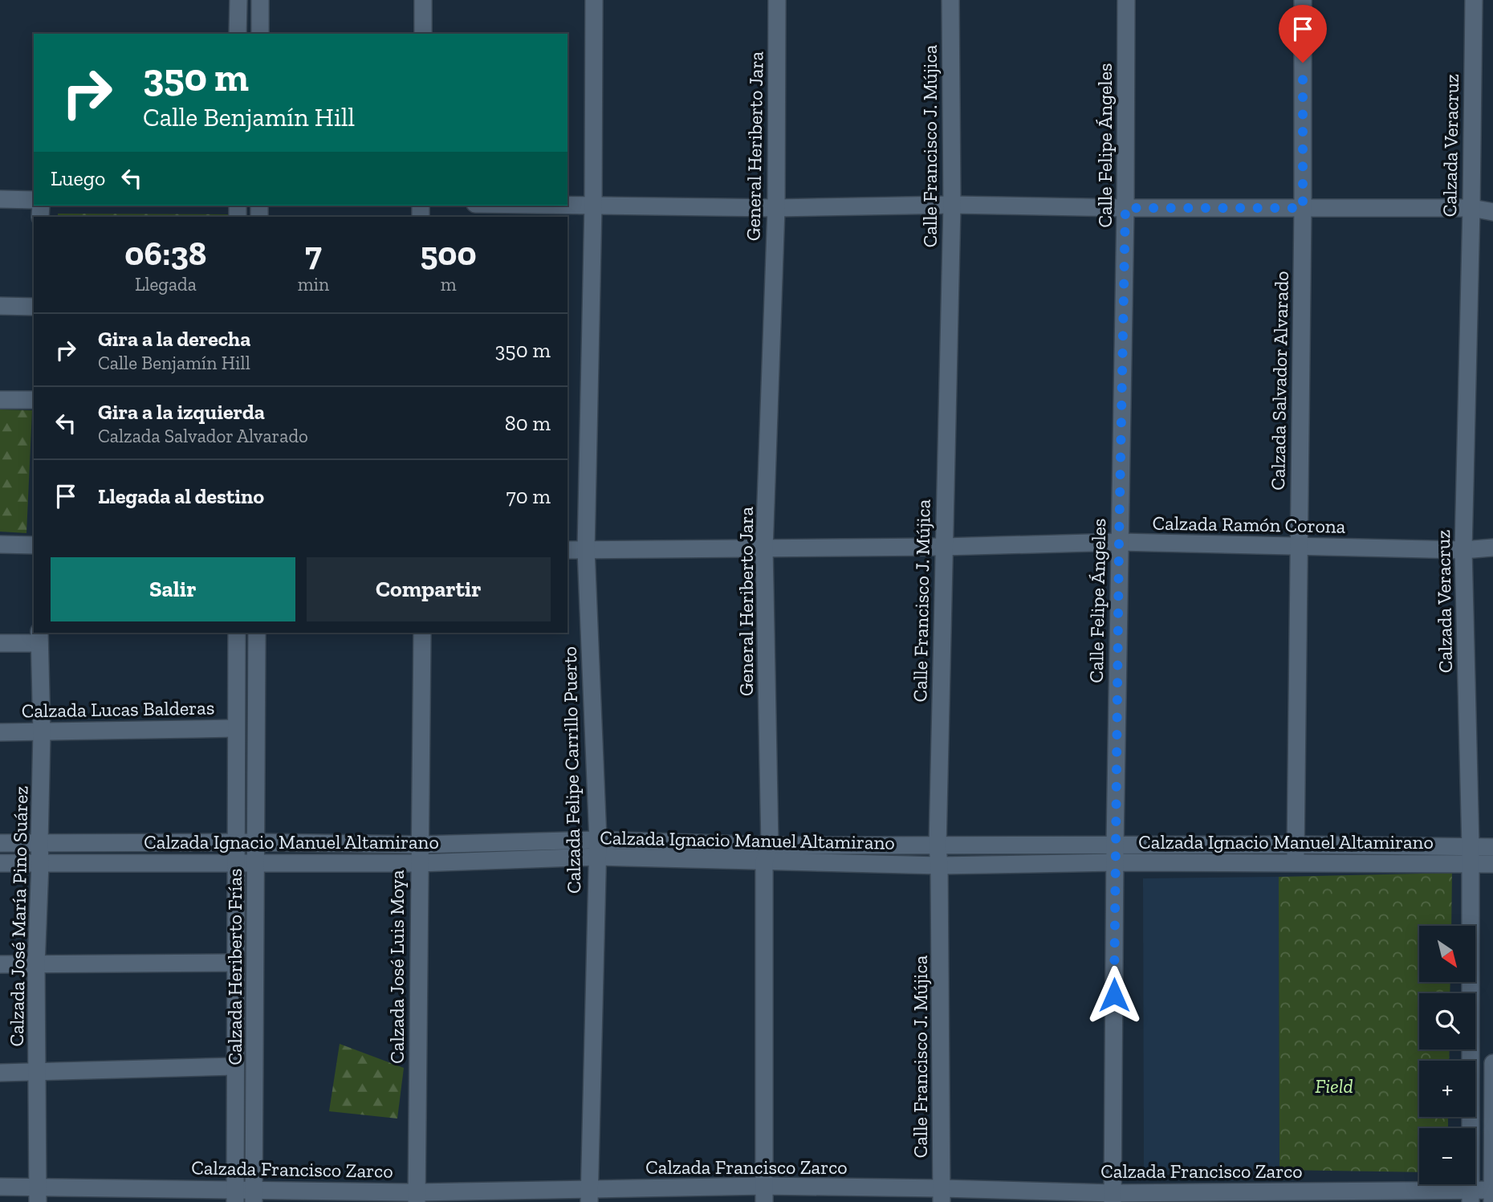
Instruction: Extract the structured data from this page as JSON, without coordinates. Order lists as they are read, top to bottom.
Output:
{
  "streets": {
    "street": [
      "Calle Felipe Ángeles",
      "Calzada Veracruz",
      "General Heriberto Jara",
      "Calle Francisco J. Mújica",
      "Calzada Salvador Alvarado",
      "Calzada Ramón Corona",
      "Calzada Lucas Balderas",
      "Calzada Felipe Carrillo Puerto",
      "Calzada Ignacio Manuel Altamirano",
      "Calzada José María Pino Suárez",
      "Calzada Heriberto Frías",
      "Calzada José Luis Moya",
      "Calzada Francisco Zarco"
    ]
  },
  "crossings": [
    ["Calle Felipe Ángeles", "Calzada Ramón Corona"],
    ["Calle Felipe Ángeles", "Calzada Ignacio Manuel Altamirano"],
    ["Calle Felipe Ángeles", "Calzada Francisco Zarco"],
    ["Calzada Veracruz", "Calzada Ramón Corona"],
    ["Calzada Veracruz", "Calzada Ignacio Manuel Altamirano"],
    ["Calzada Veracruz", "Calzada Francisco Zarco"],
    ["General Heriberto Jara", "Calzada Ramón Corona"],
    ["General Heriberto Jara", "Calzada Ignacio Manuel Altamirano"],
    ["General Heriberto Jara", "Calzada Francisco Zarco"],
    ["Calle Francisco J. Mújica", "Calzada Ramón Corona"],
    ["Calle Francisco J. Mújica", "Calzada Ignacio Manuel Altamirano"],
    ["Calle Francisco J. Mújica", "Calzada Francisco Zarco"],
    ["Calzada Salvador Alvarado", "Calzada Ramón Corona"],
    ["Calzada Salvador Alvarado", "Calzada Ignacio Manuel Altamirano"],
    ["Calzada Ramón Corona", "Calzada Felipe Carrillo Puerto"],
    ["Calzada Lucas Balderas", "Calzada José María Pino Suárez"],
    ["Calzada Lucas Balderas", "Calzada Heriberto Frías"],
    ["Calzada Felipe Carrillo Puerto", "Calzada Ignacio Manuel Altamirano"],
    ["Calzada Felipe Carrillo Puerto", "Calzada Francisco Zarco"],
    ["Calzada Ignacio Manuel Altamirano", "Calzada José María Pino Suárez"],
    ["Calzada Ignacio Manuel Altamirano", "Calzada Heriberto Frías"],
    ["Calzada Ignacio Manuel Altamirano", "Calzada José Luis Moya"],
    ["Calzada José María Pino Suárez", "Calzada Francisco Zarco"],
    ["Calzada Heriberto Frías", "Calzada Francisco Zarco"],
    ["Calzada José Luis Moya", "Calzada Francisco Zarco"]
  ],
  "parks": ["Field"],
  "north": "bottom right",
  "page": {
    "turn": ["350 m", "Calle Benjamín Hill"],
    "then": "Luego",
    "eta": [
      "06:38",
      "Llegada",
      "7",
      "min",
      "500",
      "m"
    ],
    "list": [
      {
        "name": "Gira a la derecha",
        "note": "Calle Benjamín Hill",
        "value": "350 m"
      },
      {
        "name": "Gira a la izquierda",
        "note": "Calzada Salvador Alvarado",
        "value": "80 m"
      },
      {
        "name": "Llegada al destino",
        "value": "70 m"
      }
    ],
    "buttons": ["Salir", "Compartir"],
    "map_buttons": ["+", "−"]
  }
}
